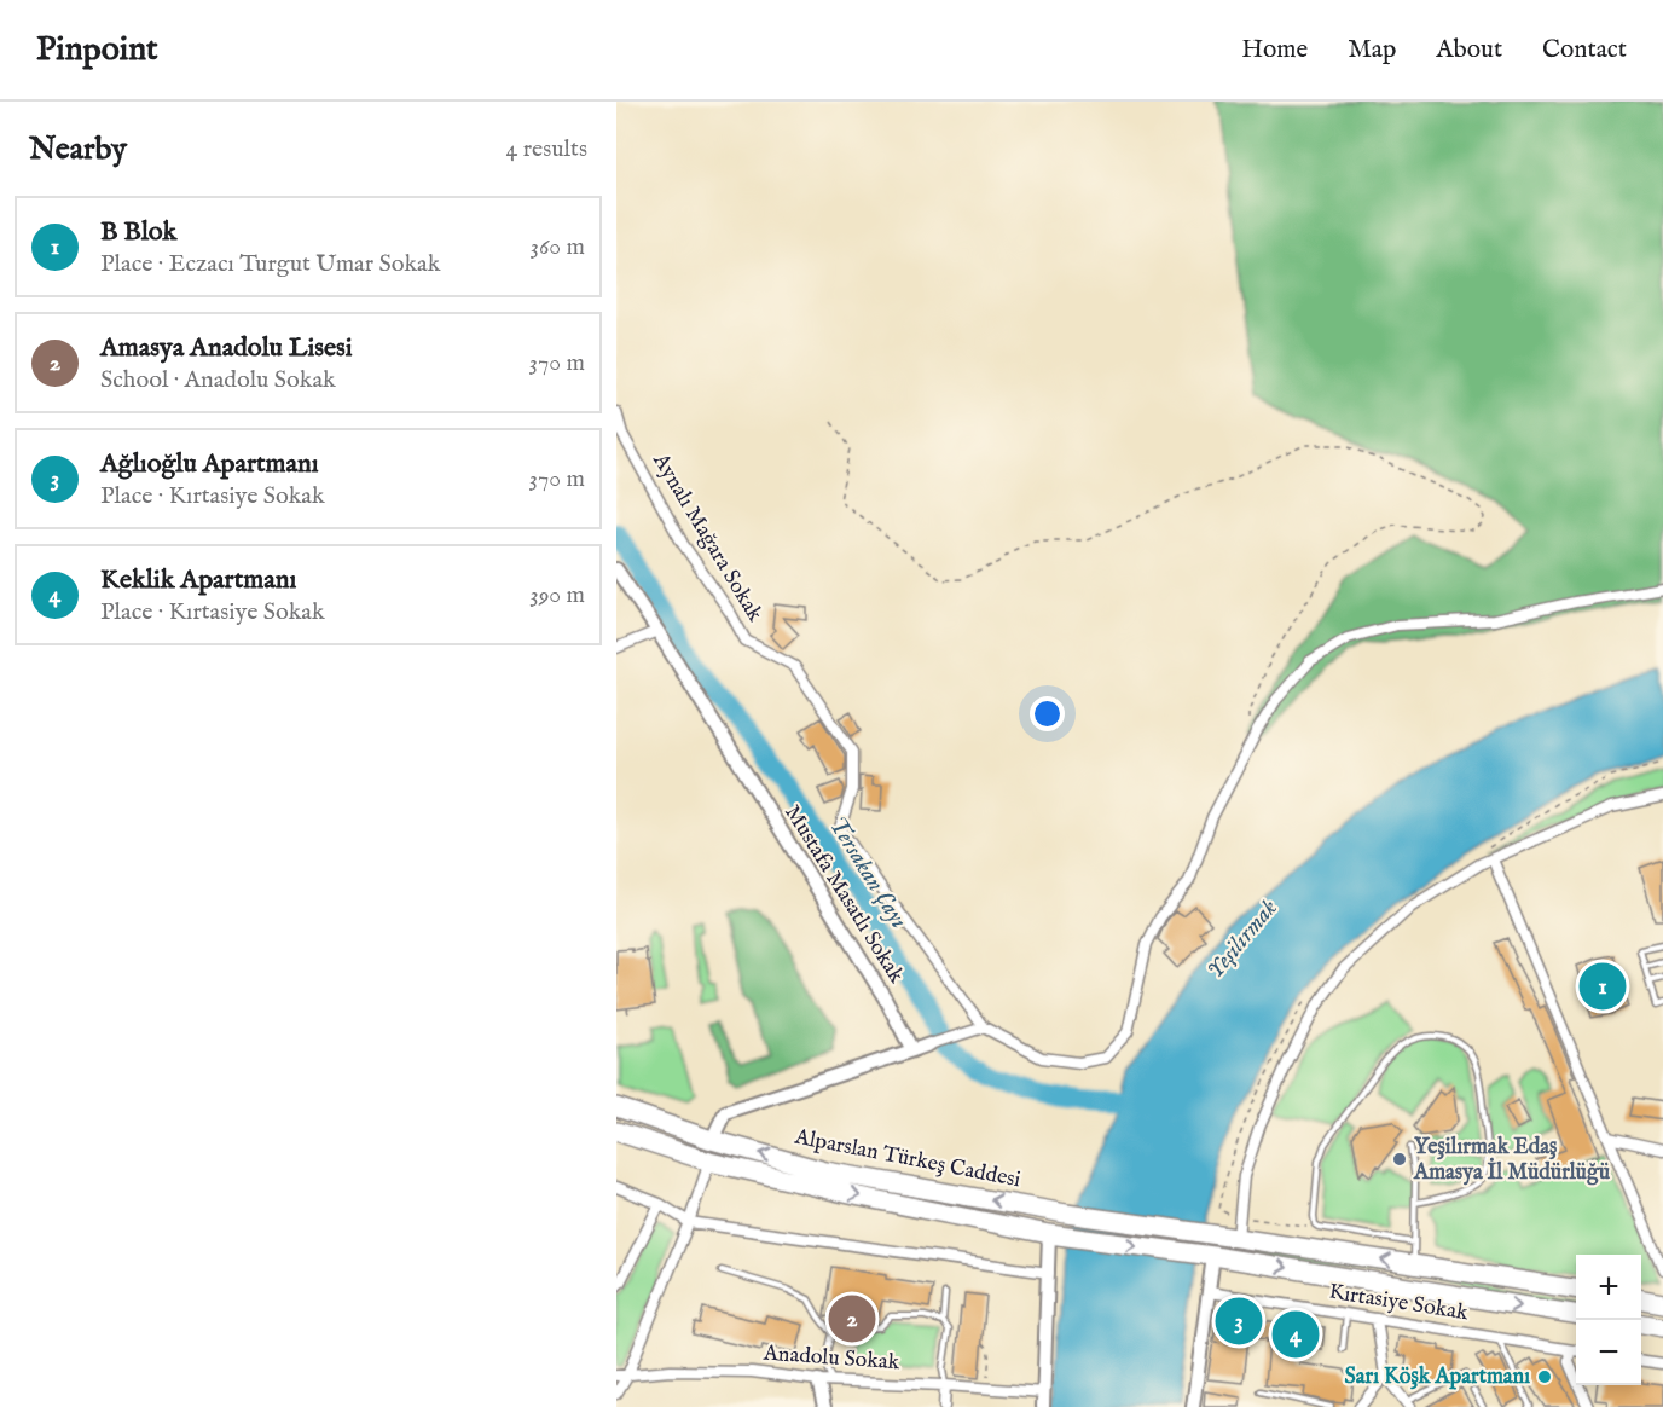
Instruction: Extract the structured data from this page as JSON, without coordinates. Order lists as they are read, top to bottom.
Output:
{
  "streets": {
    "highway": ["Alparslan Türkeş Caddesi"],
    "street": [
      "Aynalı Mağara Sokak",
      "Mustafa Masatlı Sokak",
      "Kırtasiye Sokak",
      "Anadolu Sokak"
    ]
  },
  "water": ["Tersakan Çayı", "Yeşilırmak"],
  "places": ["Yeşilırmak Edaş Amasya İl Müdürlüğü", "Sarı Köşk Apartmanı"],
  "page": {
    "header": "Pinpoint",
    "nav": [
      "Home",
      "Map",
      "About",
      "Contact"
    ],
    "heading": ["Nearby", "4 results"],
    "list": [
      {
        "mark": "1",
        "name": "B Blok",
        "note": "Place · Eczacı Turgut Umar Sokak",
        "value": "360 m"
      },
      {
        "mark": "2",
        "name": "Amasya Anadolu Lisesi",
        "note": "School · Anadolu Sokak",
        "value": "370 m"
      },
      {
        "mark": "3",
        "name": "Ağlıoğlu Apartmanı",
        "note": "Place · Kırtasiye Sokak",
        "value": "370 m"
      },
      {
        "mark": "4",
        "name": "Keklik Apartmanı",
        "note": "Place · Kırtasiye Sokak",
        "value": "390 m"
      }
    ],
    "pins": [
      "1",
      "2",
      "3",
      "4"
    ],
    "map_buttons": ["+", "−"]
  }
}
